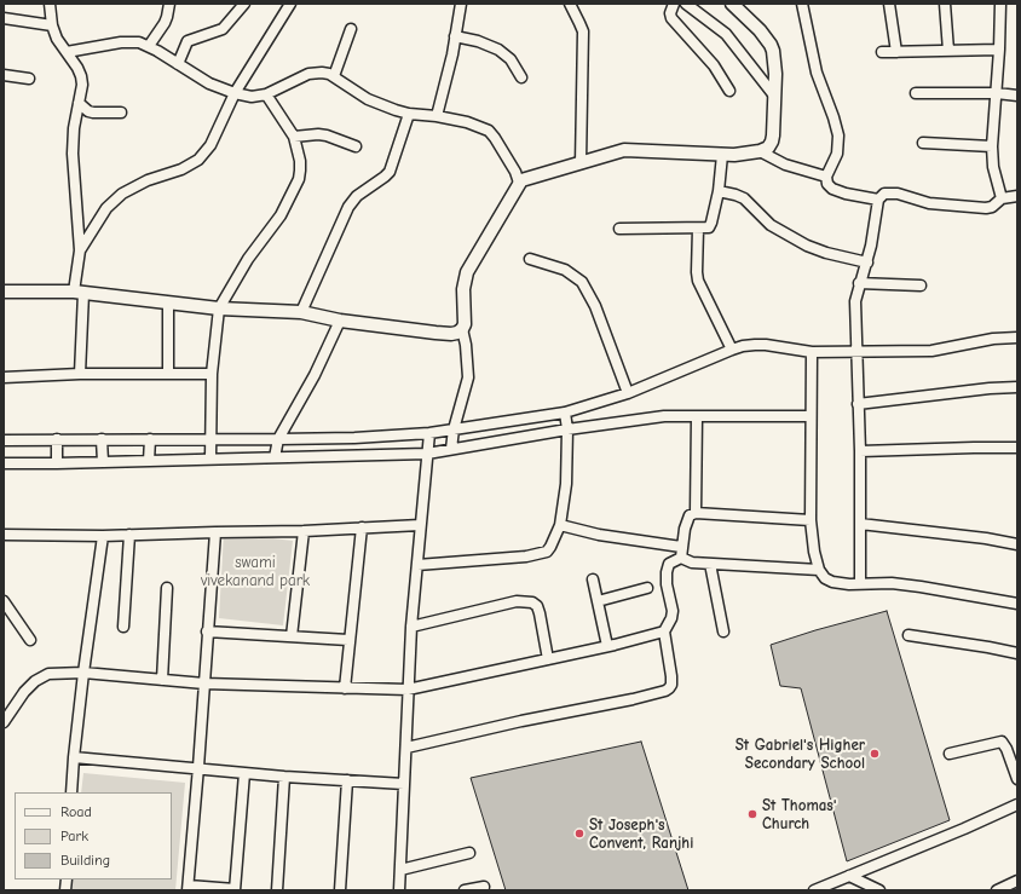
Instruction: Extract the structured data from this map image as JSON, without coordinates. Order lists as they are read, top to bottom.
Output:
{
  "parks": ["swami vivekanand park"],
  "places": ["St Gabriel's Higher Secondary School", "St Thomas' Church", "St Joseph's Convent, Ranjhi"],
  "legend": ["Road", "Park", "Building"]
}
